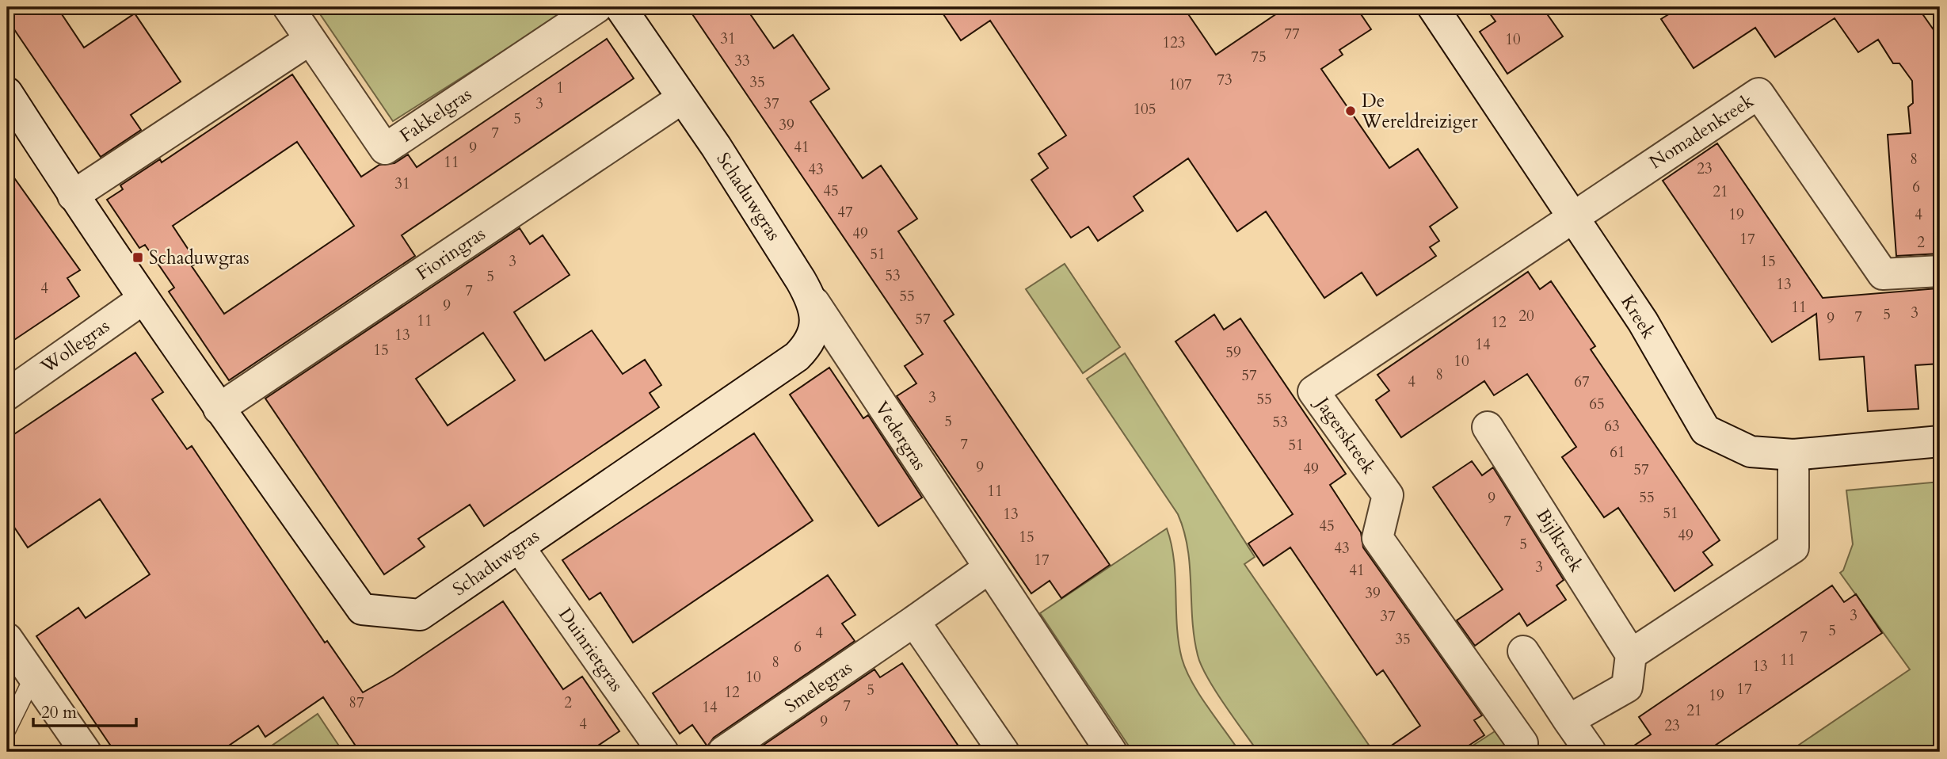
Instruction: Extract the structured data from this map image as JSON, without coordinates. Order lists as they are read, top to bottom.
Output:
{
  "streets": {
    "street": [
      "Fakkelgras",
      "Nomadenkreek",
      "Schaduwgras",
      "Fioringras",
      "Kreek",
      "Wollegras",
      "Vedergras",
      "Jagerskreek",
      "Bijlkreek",
      "Duinrietgras",
      "Smelegras"
    ]
  },
  "crossings": [
    ["Nomadenkreek", "Kreek"],
    ["Nomadenkreek", "Jagerskreek"],
    ["Schaduwgras", "Fioringras"],
    ["Schaduwgras", "Wollegras"],
    ["Schaduwgras", "Vedergras"],
    ["Schaduwgras", "Duinrietgras"],
    ["Kreek", "Jagerskreek"]
  ],
  "places": {
    "other": ["De Wereldreiziger"],
    "transit": ["Schaduwgras"]
  },
  "house_numbers": [
    "77",
    "31",
    "10",
    "123",
    "75",
    "33",
    "73",
    "35",
    "107",
    "1",
    "3",
    "37",
    "105",
    "5",
    "39",
    "7",
    "41",
    "9",
    "8",
    "11",
    "23",
    "43",
    "31",
    "6",
    "45",
    "21",
    "47",
    "19",
    "4",
    "49",
    "17",
    "2",
    "51",
    "3",
    "15",
    "53",
    "5",
    "13",
    "4",
    "7",
    "55",
    "9",
    "11",
    "3",
    "5",
    "20",
    "7",
    "9",
    "57",
    "11",
    "12",
    "13",
    "14",
    "15",
    "59",
    "10",
    "8",
    "57",
    "4",
    "67",
    "3",
    "55",
    "65",
    "5",
    "53",
    "63",
    "7",
    "51",
    "61",
    "9",
    "49",
    "57",
    "11",
    "55",
    "9",
    "51",
    "13",
    "7",
    "45",
    "49",
    "15",
    "5",
    "43",
    "17",
    "3",
    "41",
    "39",
    "3",
    "37",
    "5",
    "4",
    "7",
    "35",
    "6",
    "11",
    "8",
    "13",
    "10",
    "17",
    "5",
    "12",
    "19",
    "87",
    "2",
    "7",
    "14",
    "21",
    "9",
    "4",
    "23"
  ],
  "scale_bar": "20 m"
}
